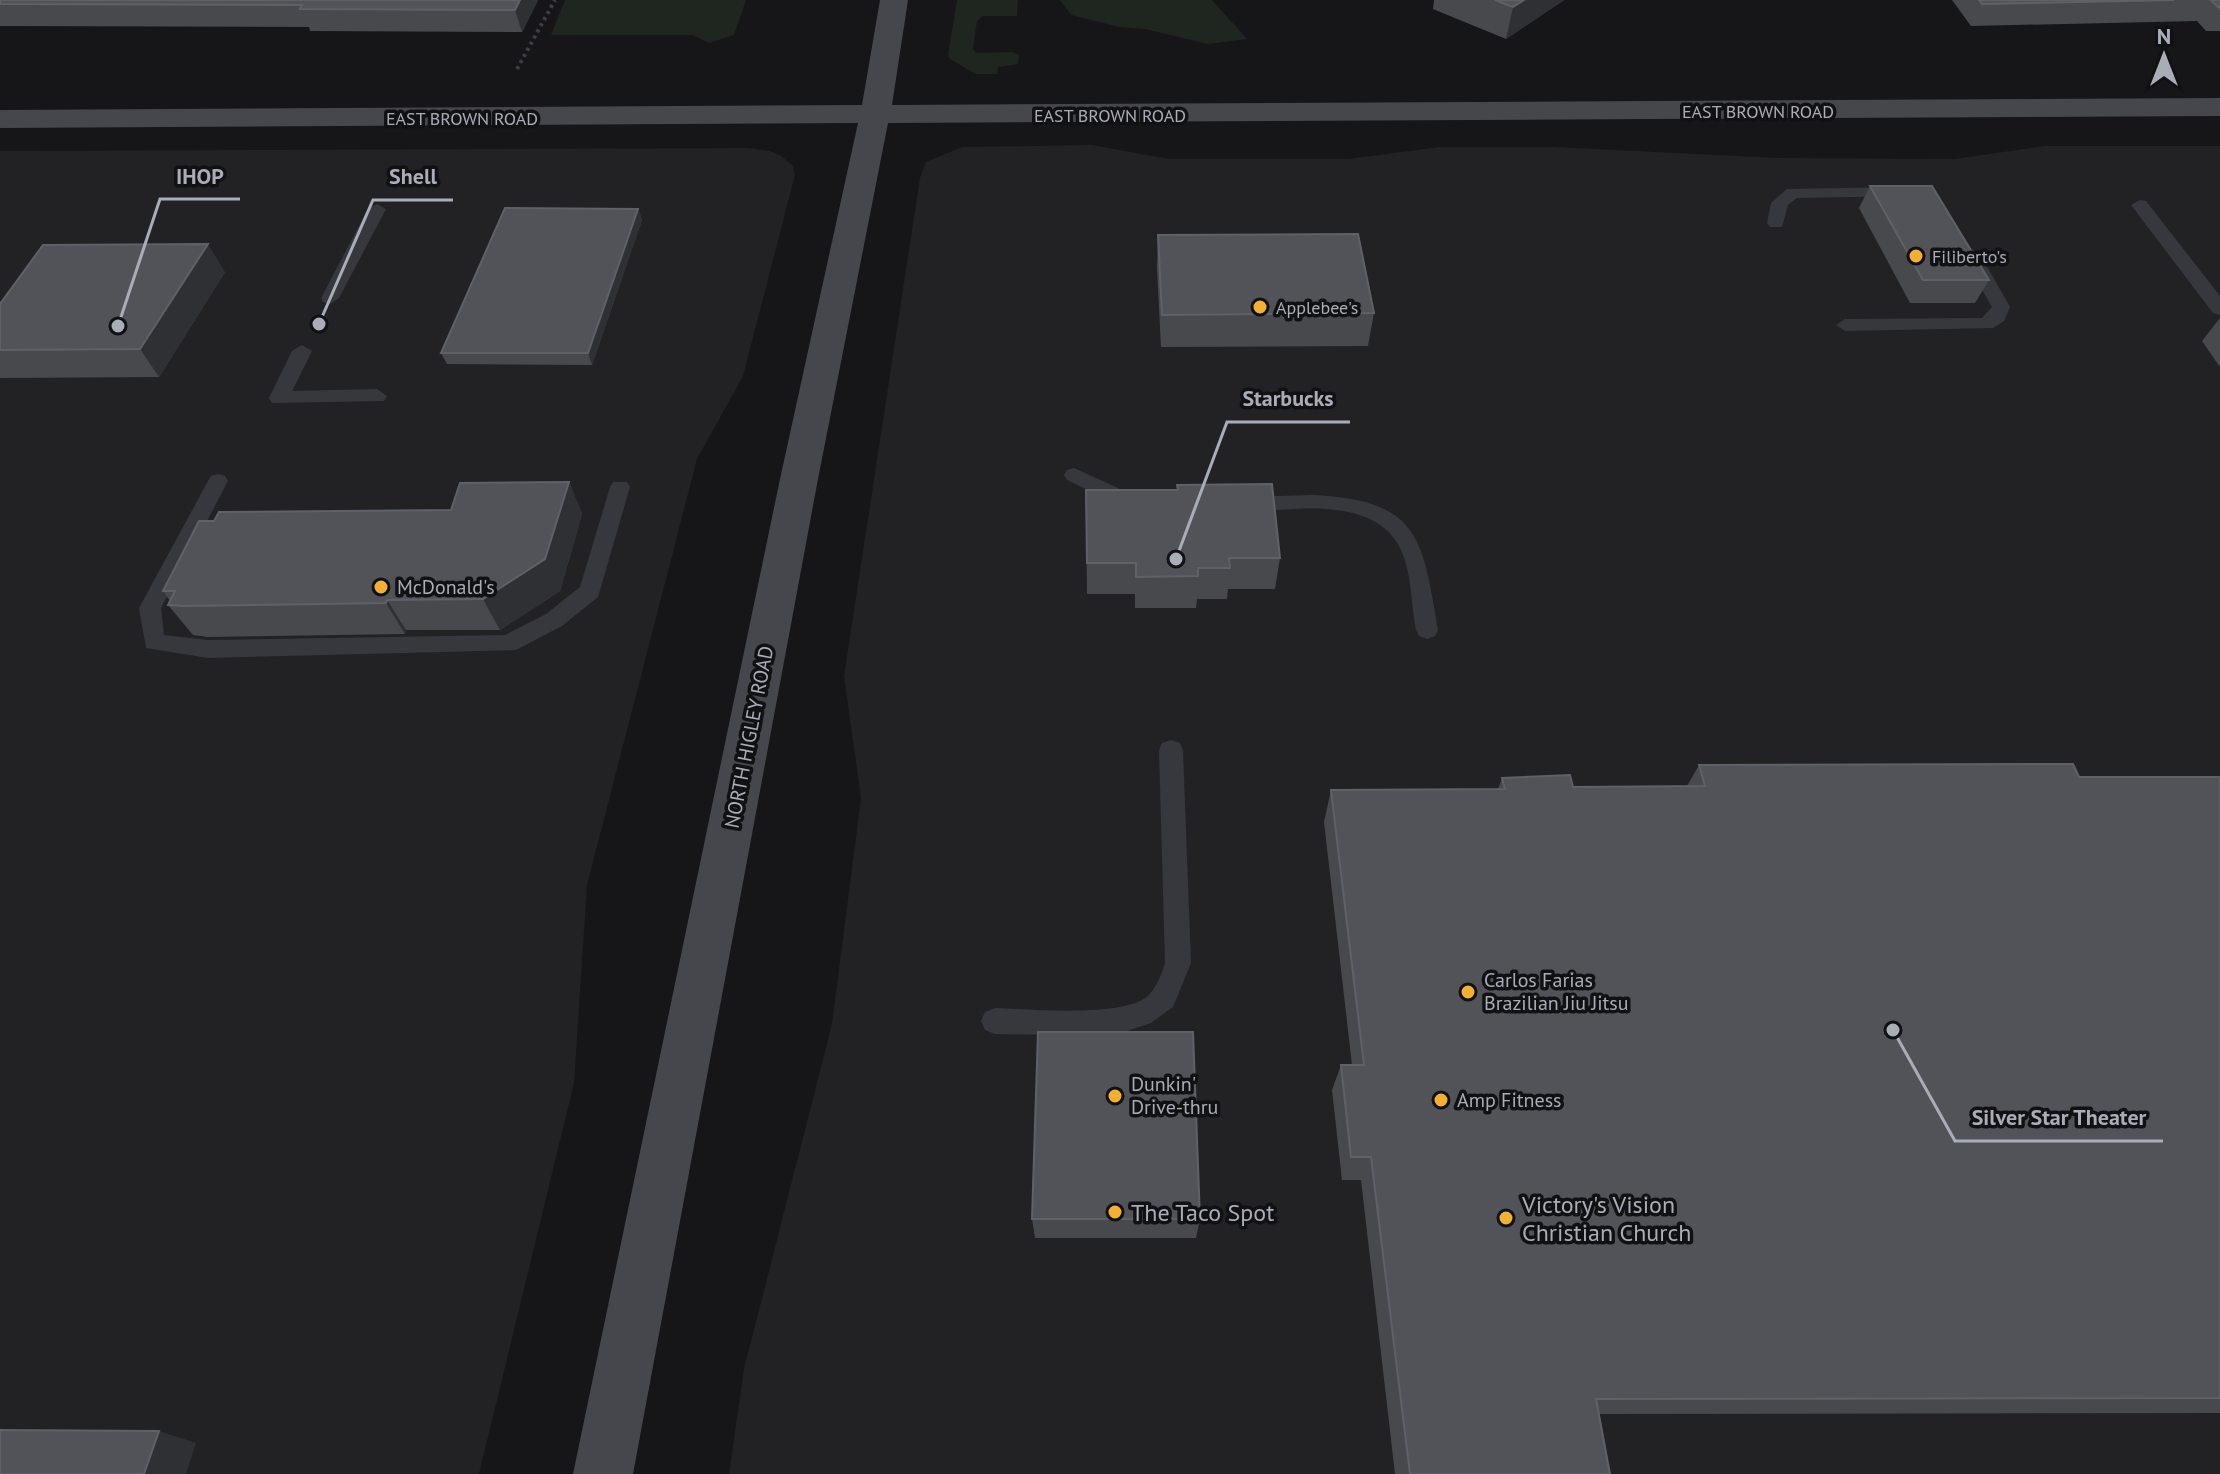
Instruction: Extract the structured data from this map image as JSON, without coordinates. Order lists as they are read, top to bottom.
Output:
{
  "streets": {
    "main road": ["EAST BROWN ROAD", "NORTH HIGLEY ROAD"]
  },
  "crossings": [
    ["EAST BROWN ROAD", "NORTH HIGLEY ROAD"]
  ],
  "places": [
    "Filiberto's",
    "Applebee's",
    "Shell",
    "IHOP",
    "Starbucks",
    "McDonald's",
    "Carlos Farias Brazilian Jiu Jitsu",
    "Silver Star Theater",
    "Dunkin' Drive-thru",
    "Amp Fitness",
    "The Taco Spot",
    "Victory's Vision Christian Church"
  ],
  "north": "top"
}
